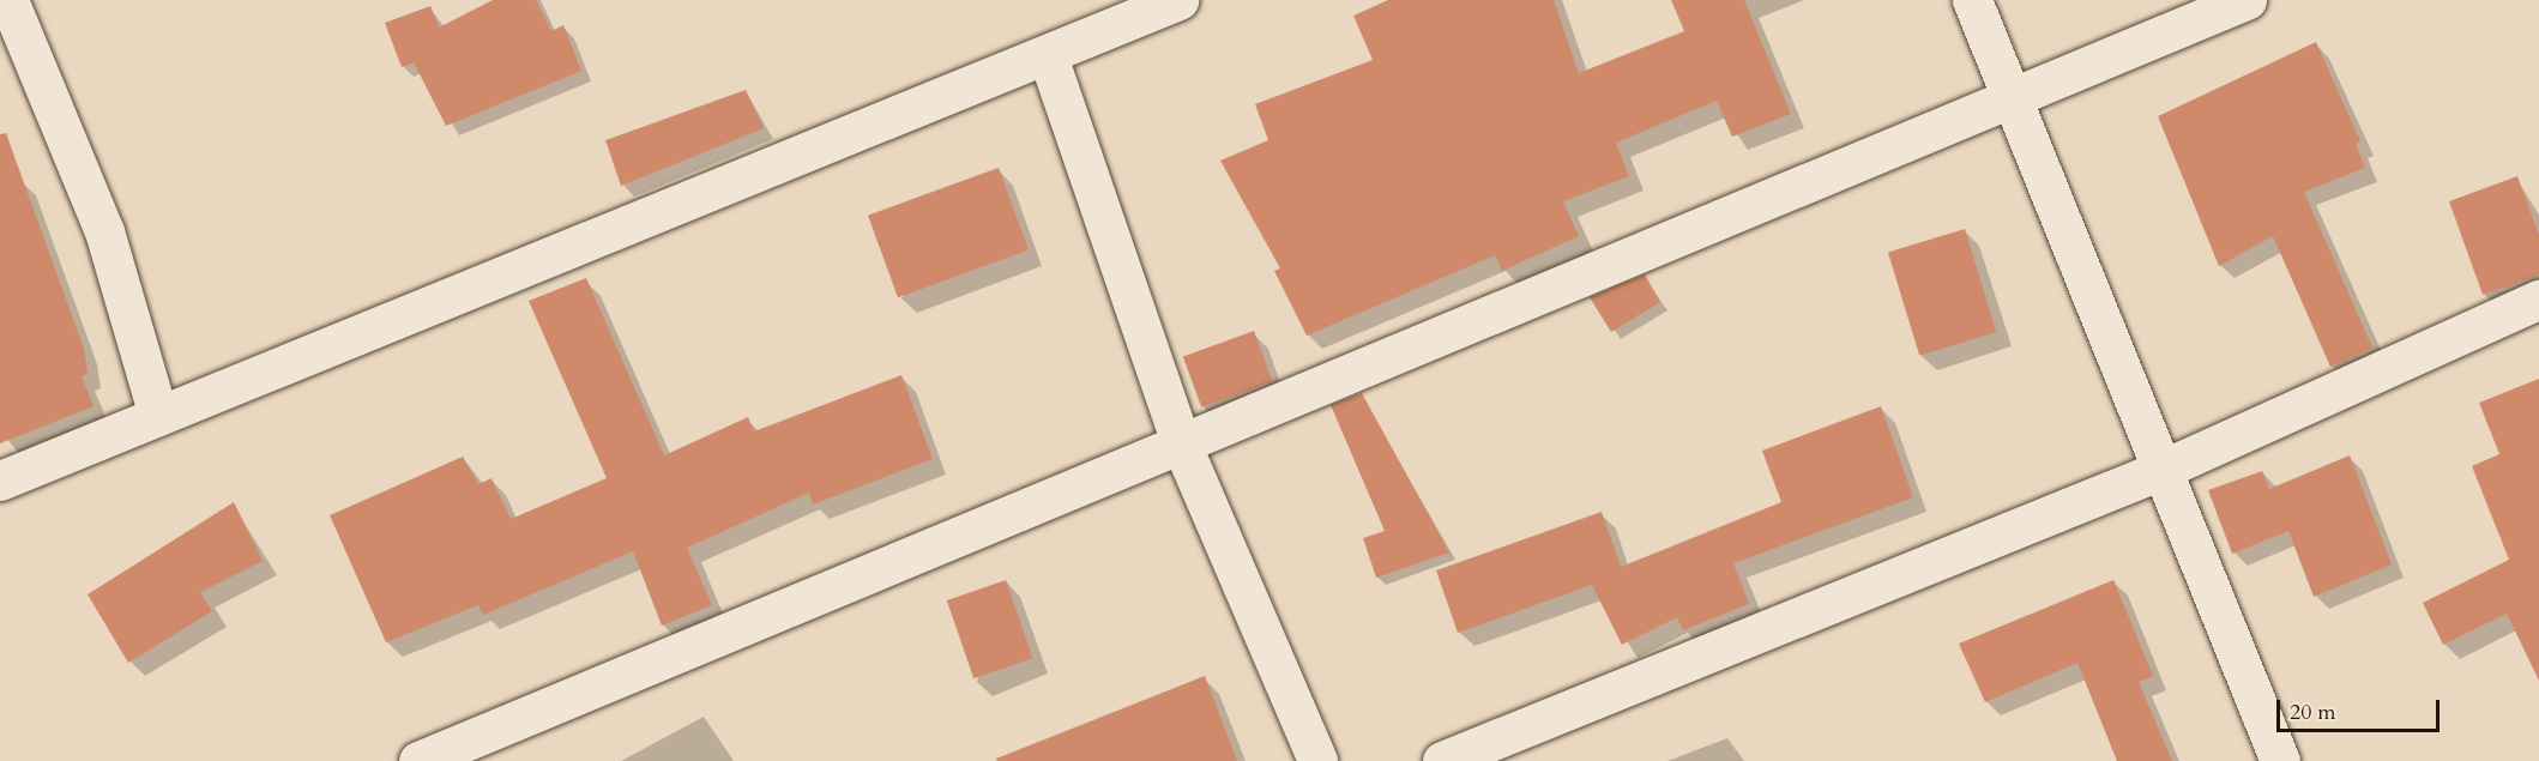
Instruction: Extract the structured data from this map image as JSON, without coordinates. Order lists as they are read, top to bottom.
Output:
{
  "scale_bar": "20 m"
}
